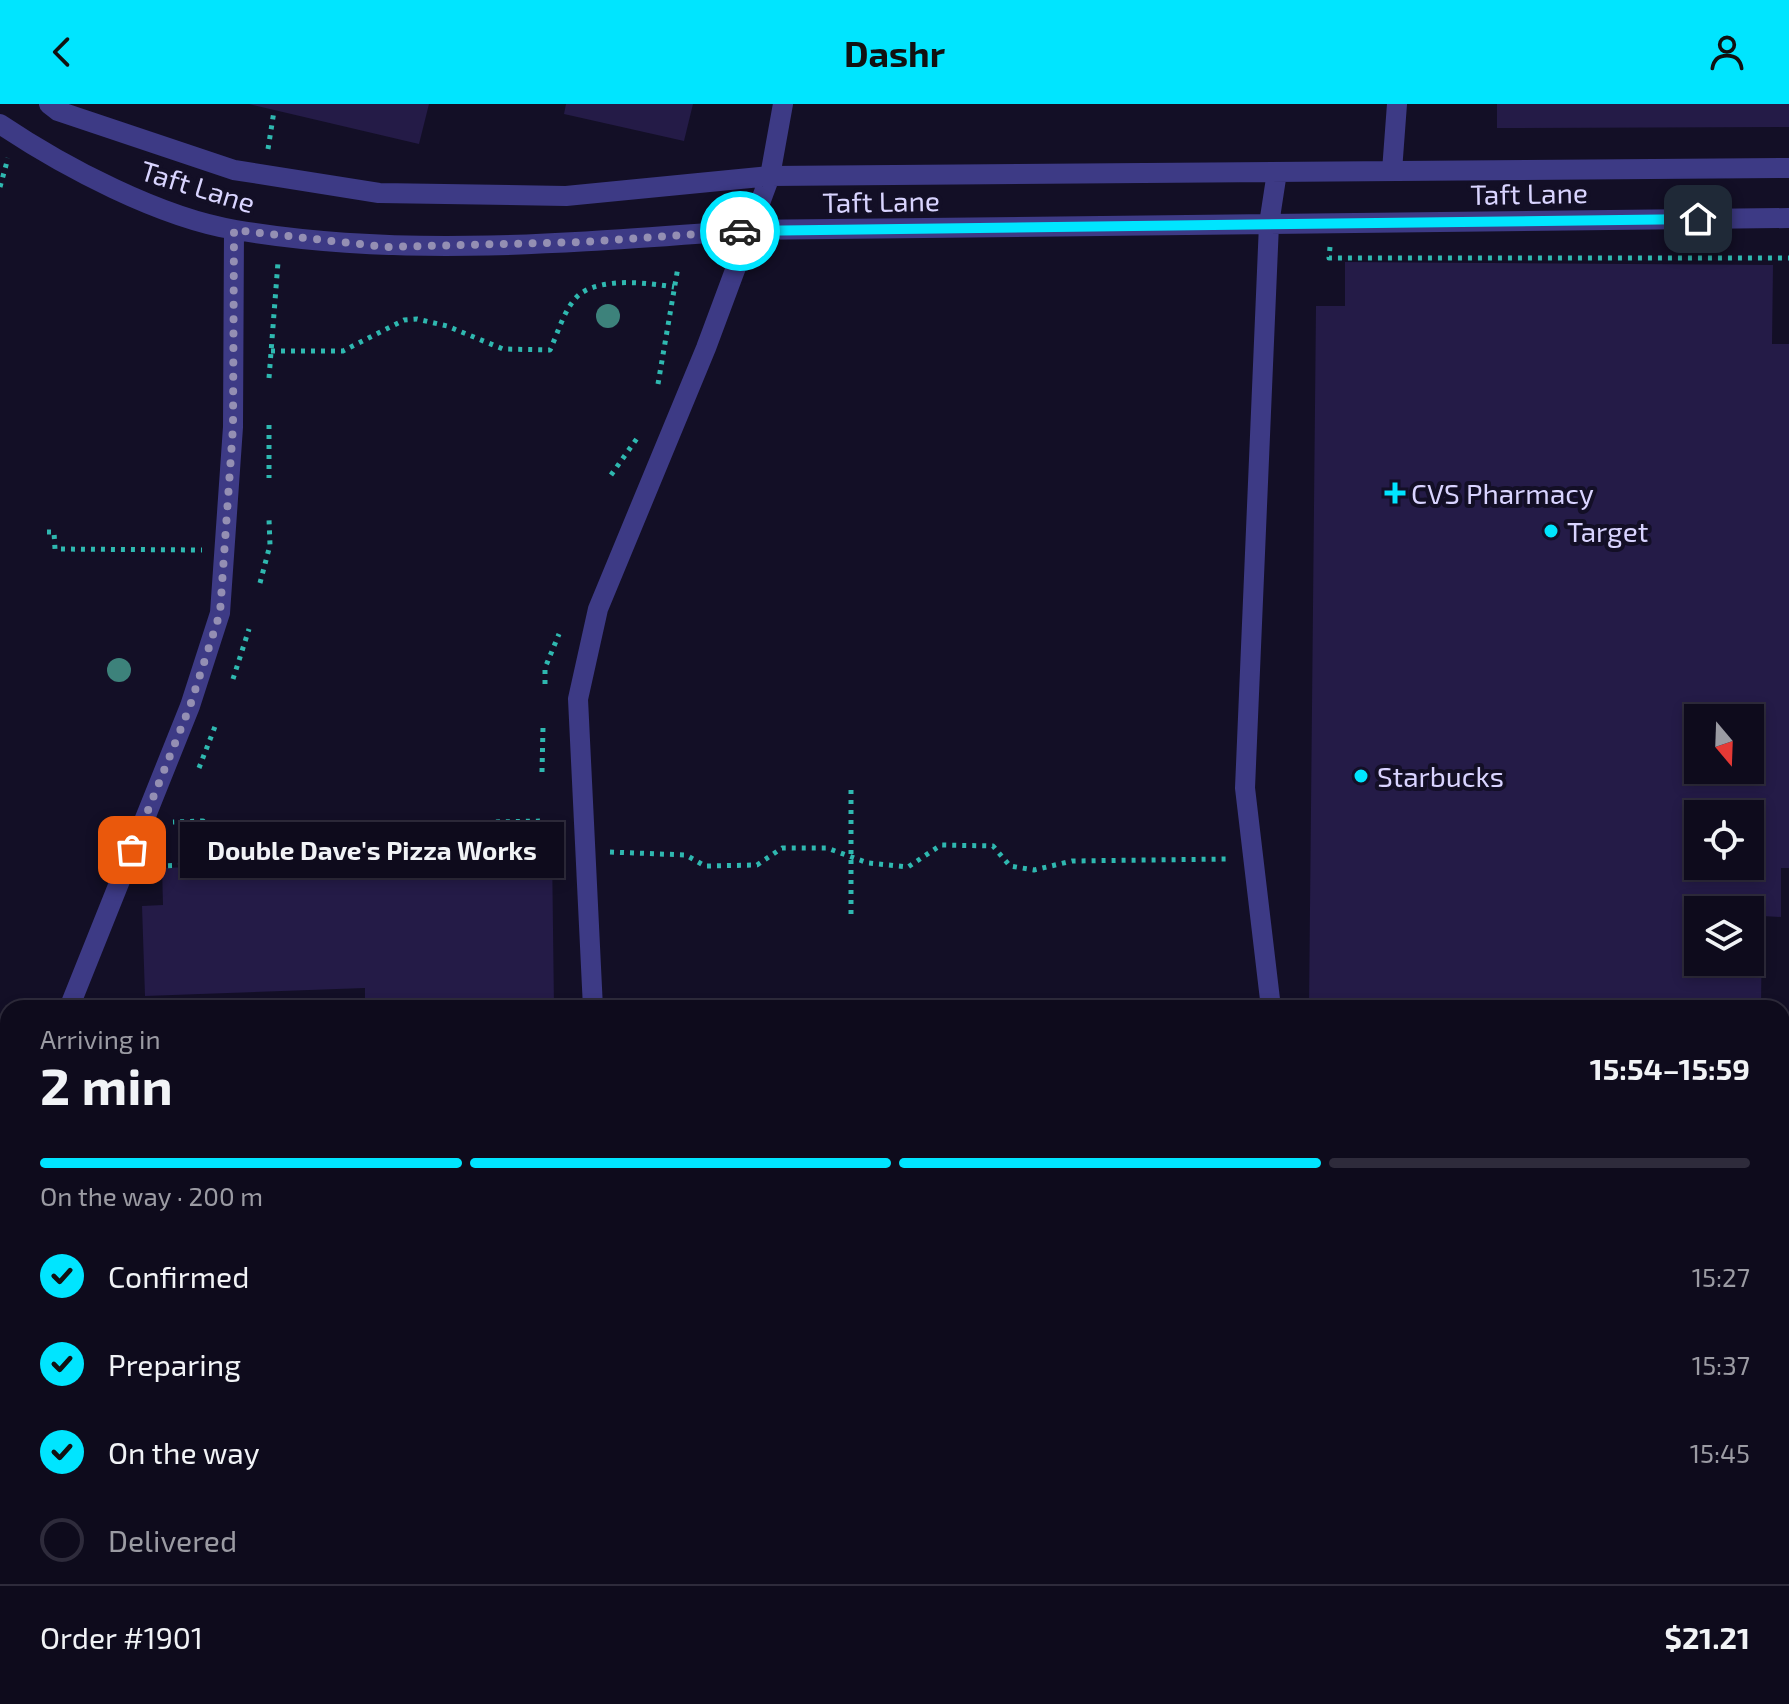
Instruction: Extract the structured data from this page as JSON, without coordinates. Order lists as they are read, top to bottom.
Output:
{
  "streets": {
    "street": ["Taft Lane"]
  },
  "places": {
    "health": ["CVS Pharmacy"],
    "other": ["Target", "Starbucks", "Double Dave's Pizza Works"]
  },
  "north": "bottom",
  "page": {
    "header": "Dashr",
    "bubble": "Double Dave's Pizza Works",
    "heading": ["2 min", "Arriving in", "15:54–15:59"],
    "panel": ["Order #1901", "$21.21"],
    "bar": "On the way · 200 m",
    "list": [
      ["Confirmed", "15:27"],
      ["Preparing", "15:37"],
      ["On the way", "15:45"],
      "Delivered"
    ]
  }
}
